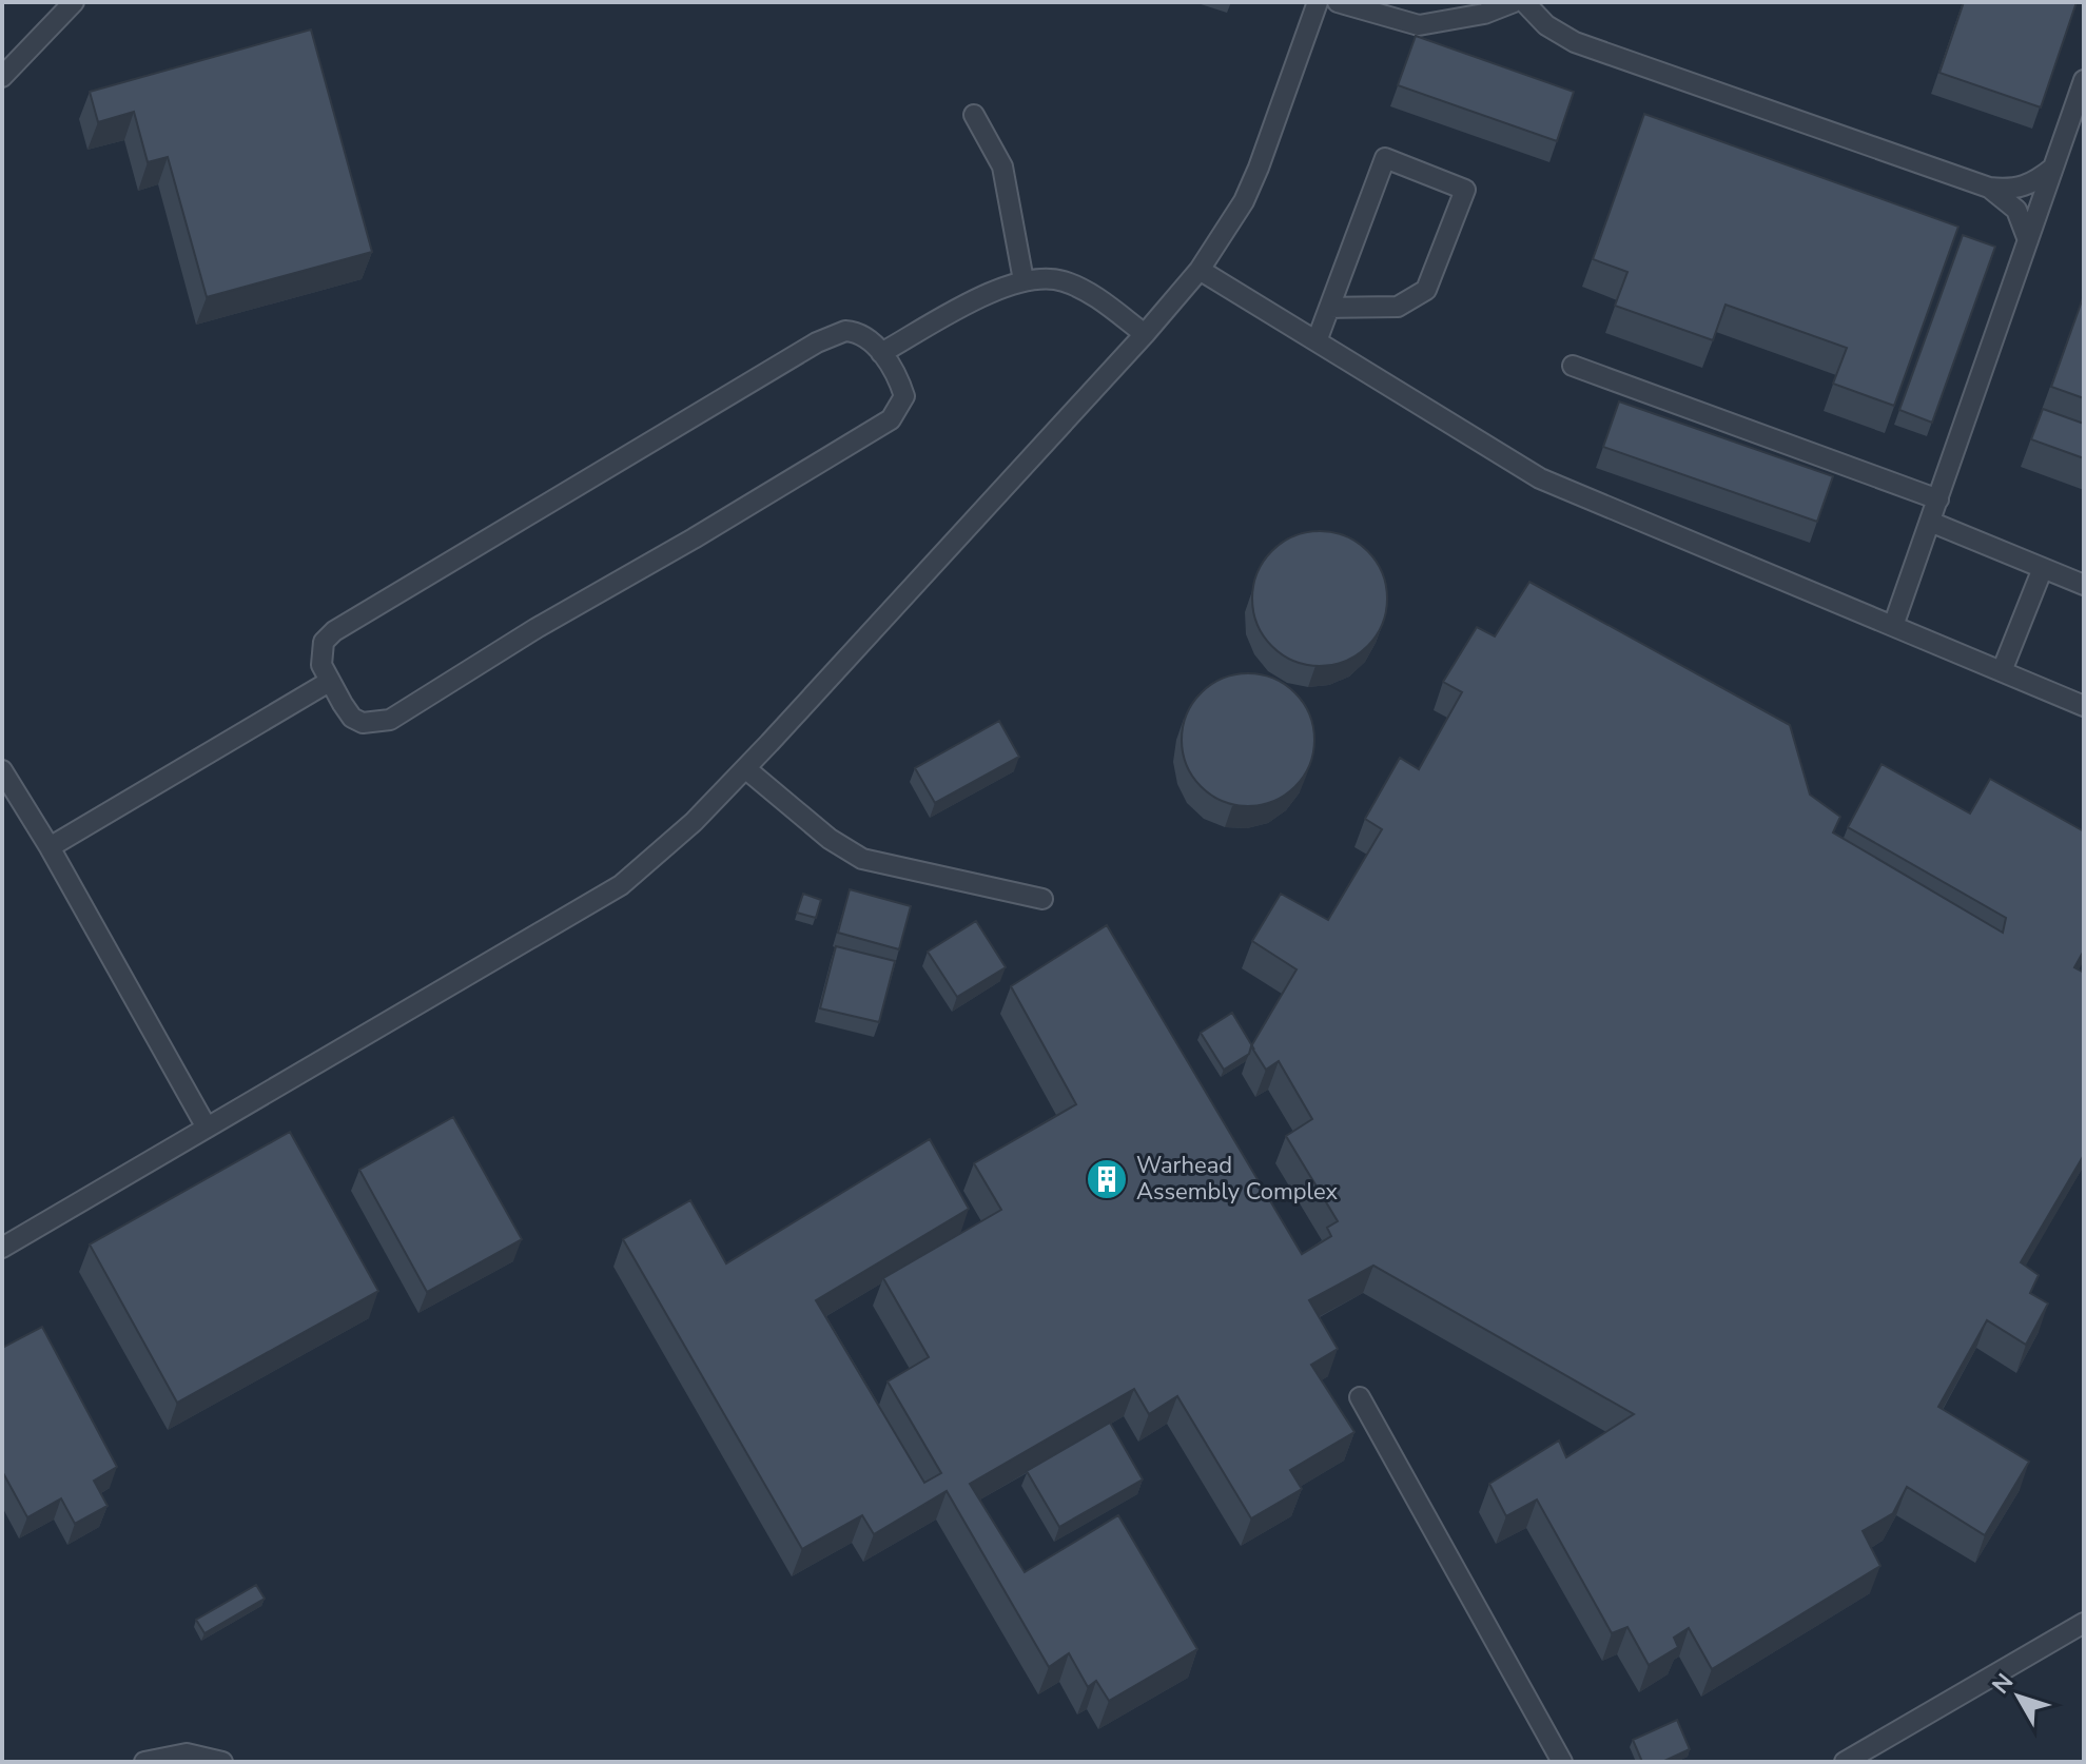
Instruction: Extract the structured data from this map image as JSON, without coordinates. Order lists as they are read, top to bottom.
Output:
{
  "places": {
    "building": ["Warhead Assembly Complex"]
  },
  "north": "top left"
}
